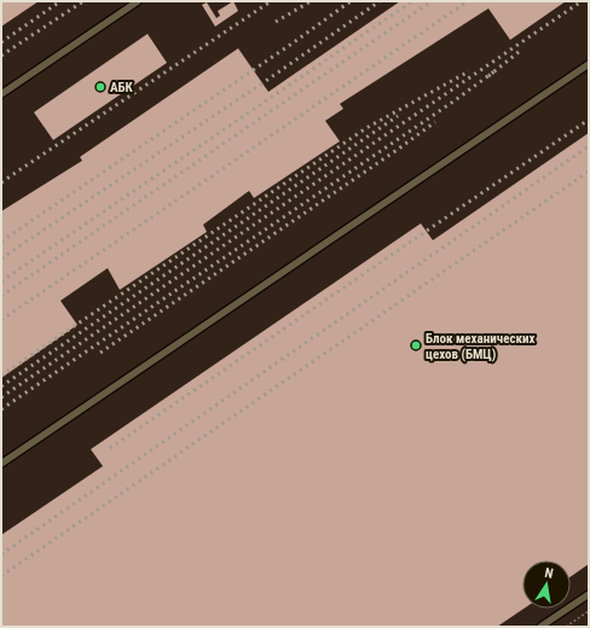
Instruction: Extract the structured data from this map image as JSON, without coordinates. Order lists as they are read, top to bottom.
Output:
{
  "places": ["АБК", "Блок механических цехов (БМЦ)"],
  "north": "top"
}
